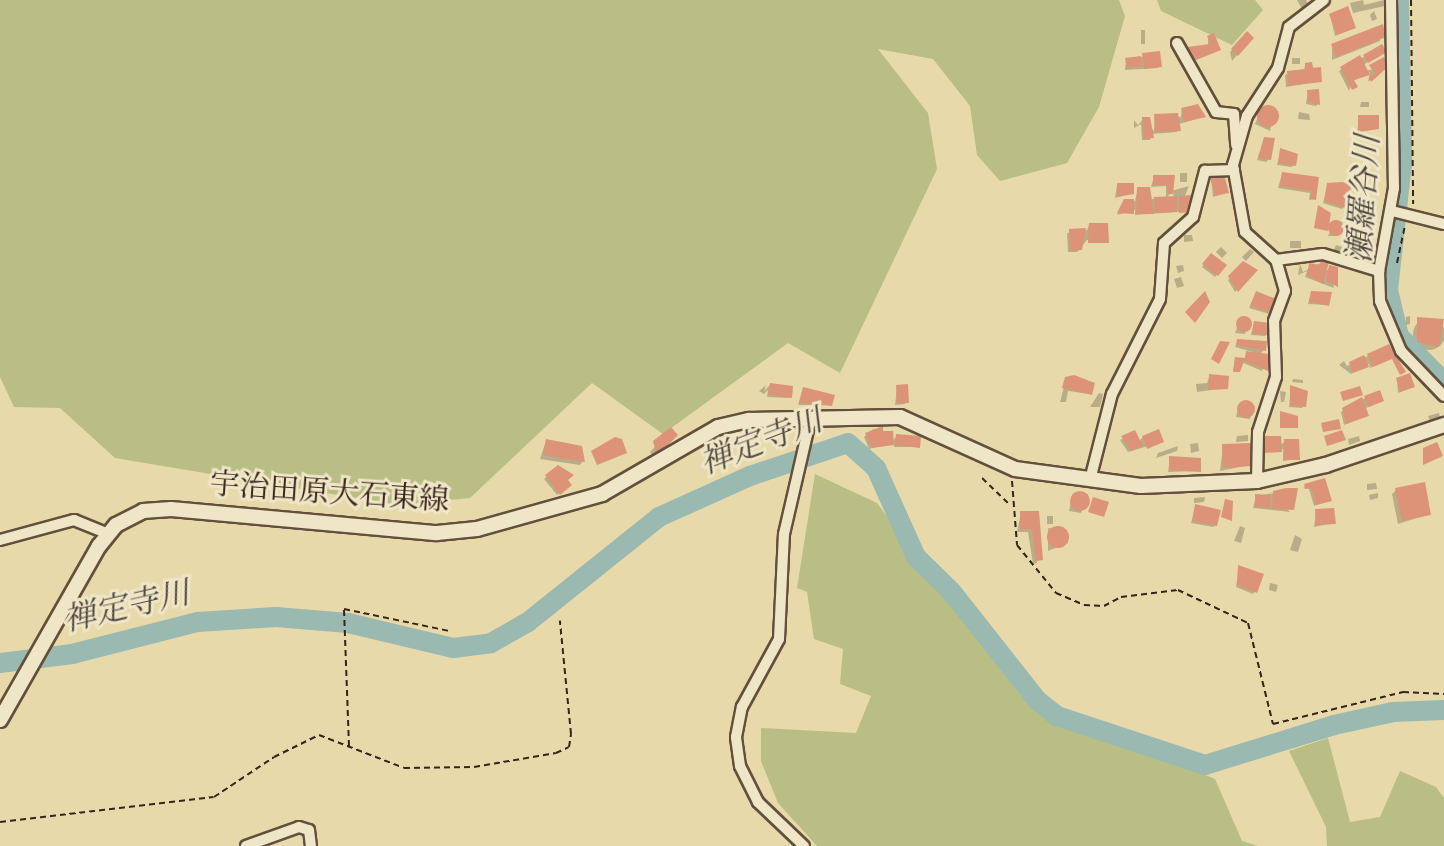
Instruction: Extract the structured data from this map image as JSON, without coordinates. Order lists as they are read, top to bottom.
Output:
{
  "streets": {
    "main road": ["宇治田原大石東線"]
  },
  "water": ["瀬羅谷川", "禅定寺川"]
}
